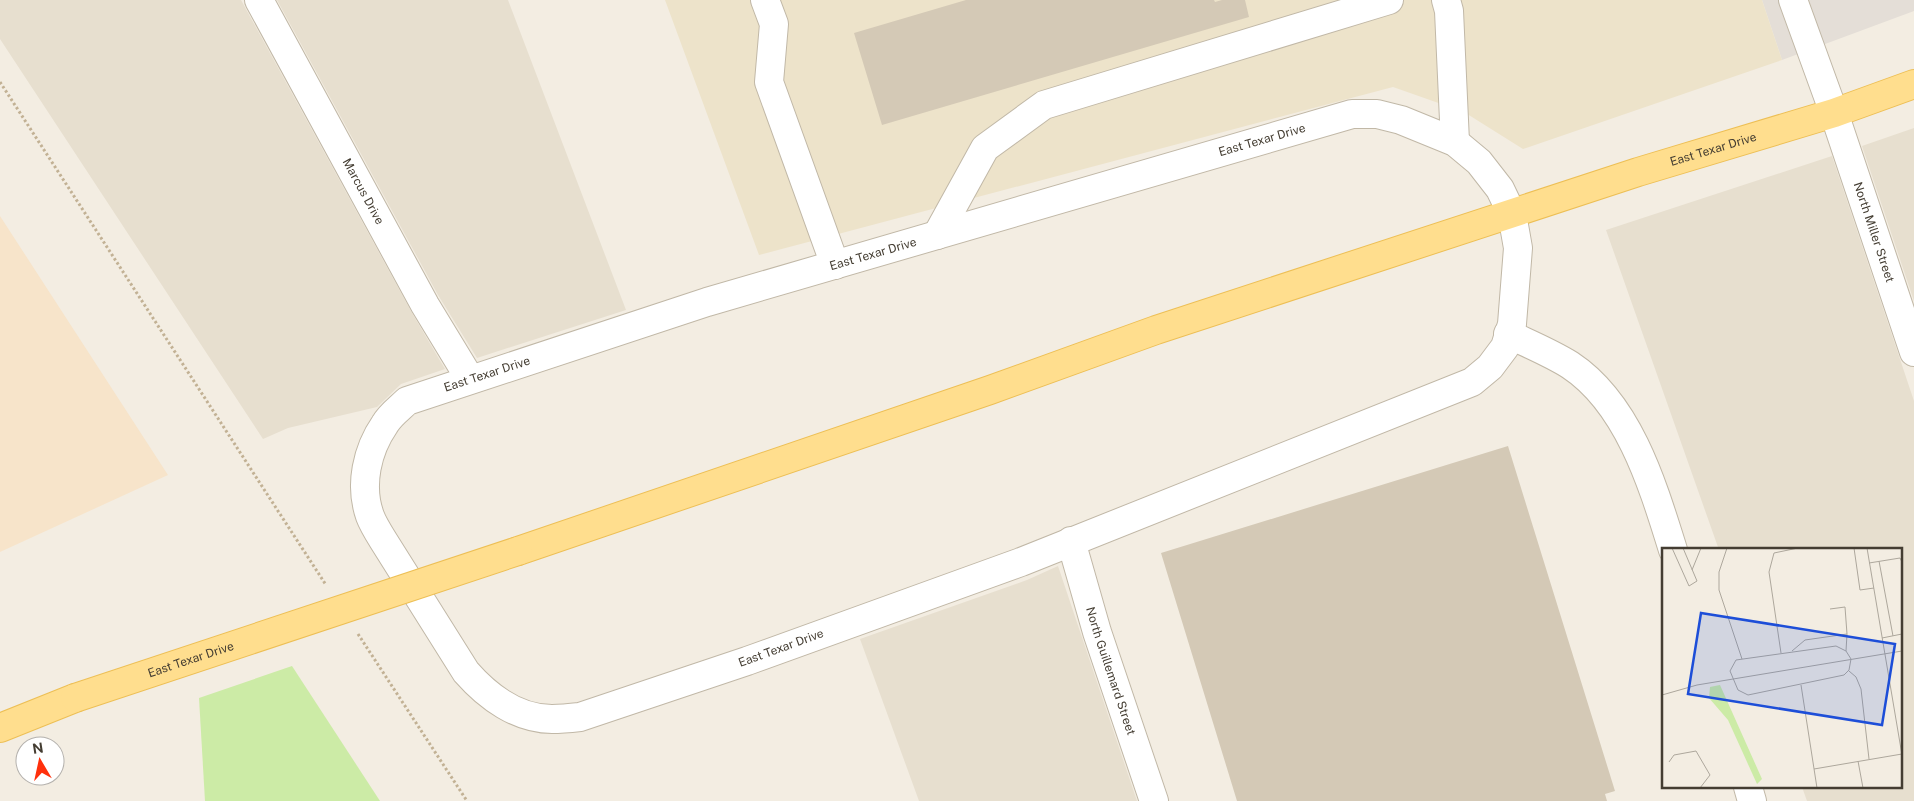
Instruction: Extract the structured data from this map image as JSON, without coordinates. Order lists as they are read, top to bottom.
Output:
{
  "streets": {
    "main road": ["East Texar Drive"],
    "street": ["Marcus Drive", "North Miller Street", "North Guillemard Street"]
  },
  "crossings": [
    ["East Texar Drive", "Marcus Drive"],
    ["East Texar Drive", "North Miller Street"],
    ["East Texar Drive", "North Guillemard Street"]
  ],
  "north": "top"
}
